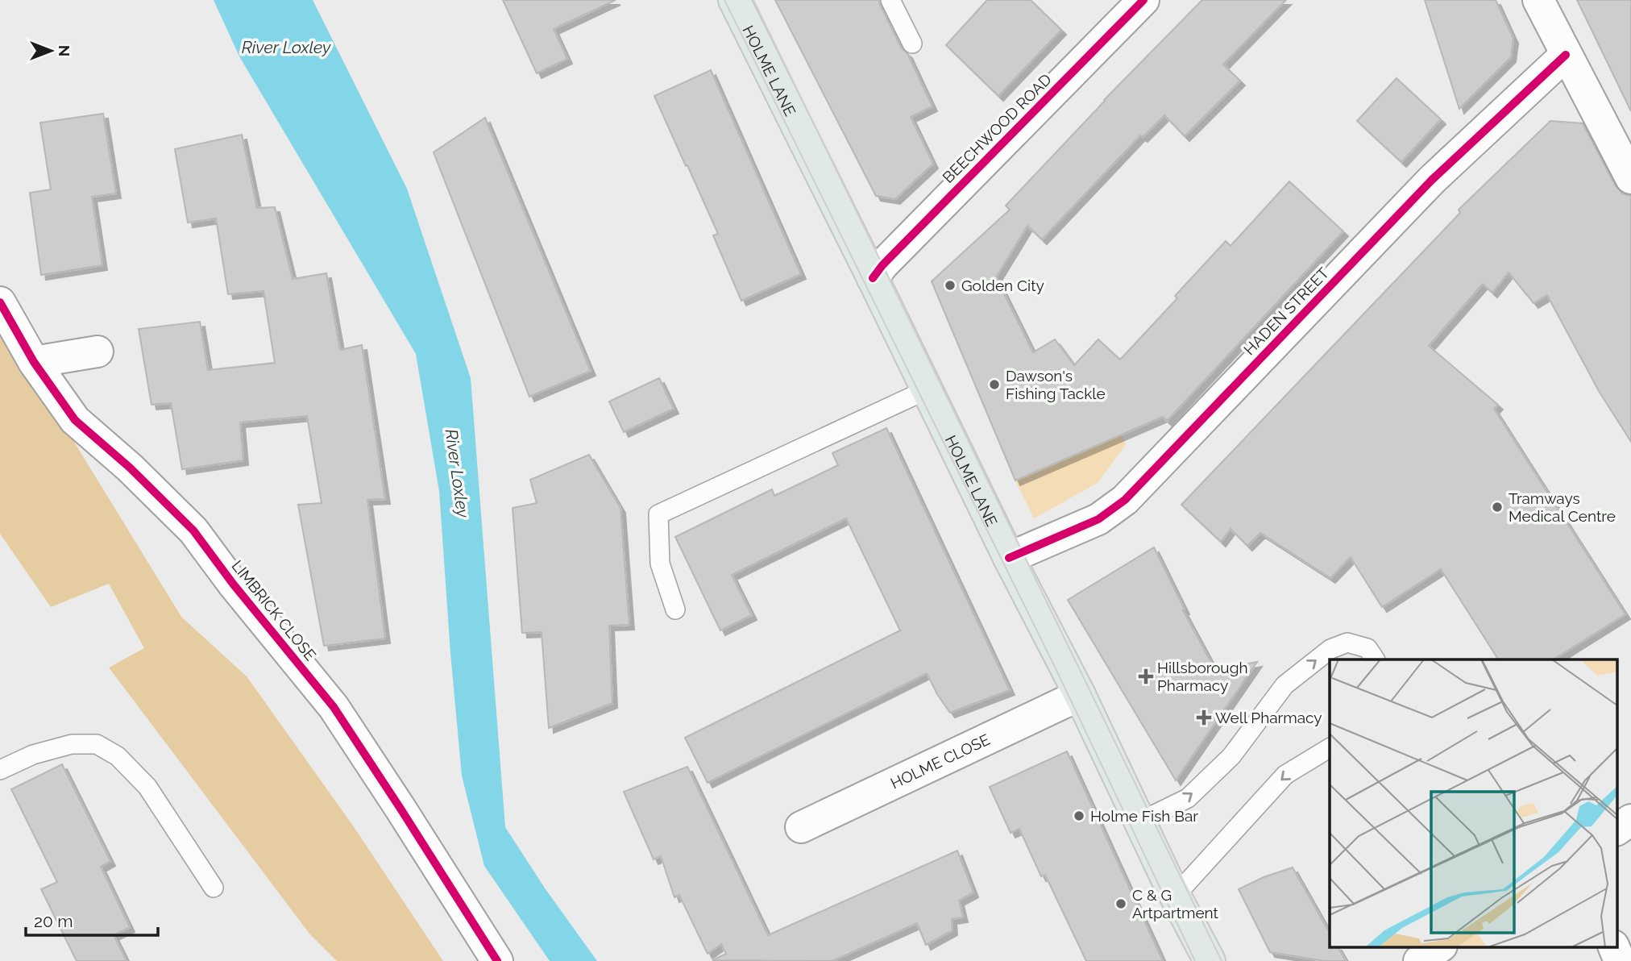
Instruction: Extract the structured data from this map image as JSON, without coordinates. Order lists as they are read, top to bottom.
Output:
{
  "streets": {
    "main road": ["HOLME LANE"],
    "street": [
      "BEECHWOOD ROAD",
      "HADEN STREET",
      "LIMBRICK CLOSE",
      "HOLME CLOSE"
    ]
  },
  "crossings": [
    ["HOLME LANE", "BEECHWOOD ROAD"],
    ["HOLME LANE", "HADEN STREET"],
    ["HOLME LANE", "HOLME CLOSE"]
  ],
  "water": ["River Loxley"],
  "places": {
    "other": [
      "Golden City",
      "Dawson's Fishing Tackle",
      "Tramways Medical Centre",
      "Holme Fish Bar",
      "C & G Artpartment"
    ],
    "health": ["Hillsborough Pharmacy", "Well Pharmacy"]
  },
  "scale_bar": "20 m",
  "north": "right"
}
